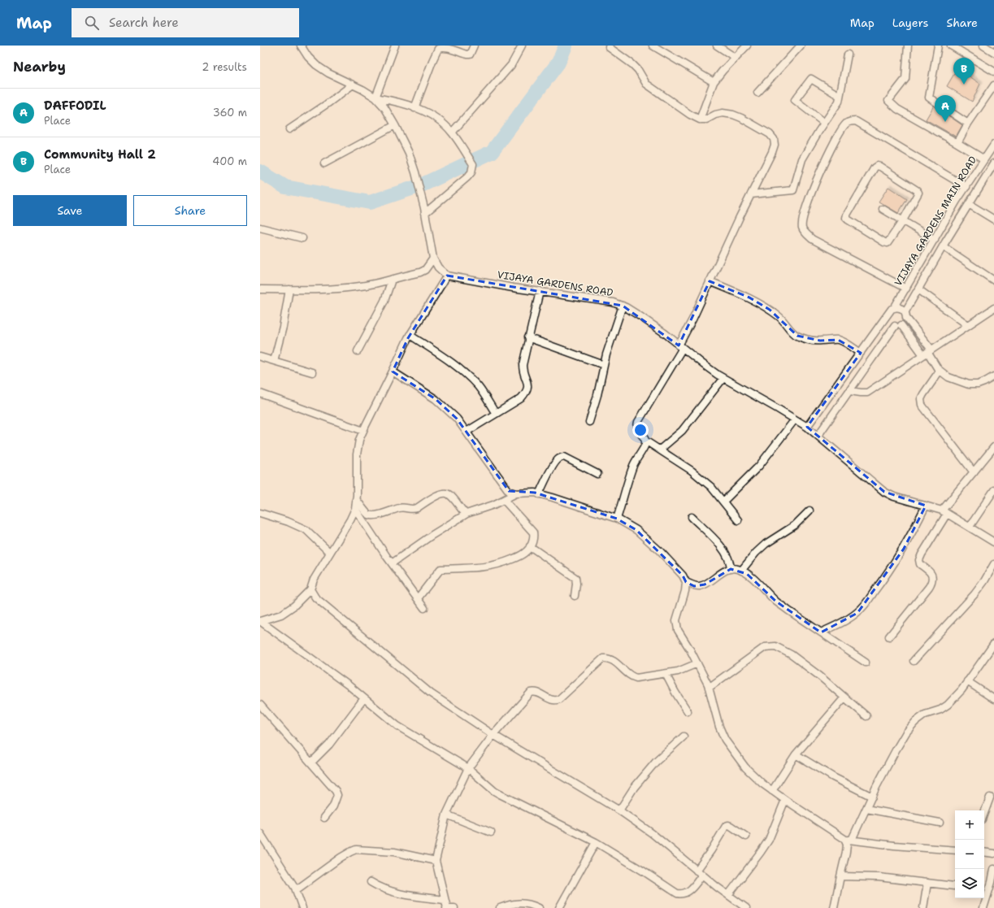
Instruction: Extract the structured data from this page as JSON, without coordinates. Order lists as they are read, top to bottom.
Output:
{
  "streets": {
    "street": ["VIJAYA GARDENS MAIN ROAD", "VIJAYA GARDENS ROAD"]
  },
  "page": {
    "header": "Map",
    "search": "Search here",
    "nav": ["Map", "Layers", "Share"],
    "heading": ["Nearby", "2 results"],
    "pins": ["B", "A"],
    "list": [
      {
        "mark": "A",
        "name": "DAFFODIL",
        "note": "Place",
        "value": "360 m"
      },
      {
        "mark": "B",
        "name": "Community Hall 2",
        "note": "Place",
        "value": "400 m"
      }
    ],
    "buttons": ["Save", "Share"],
    "map_buttons": ["+", "−"]
  }
}
